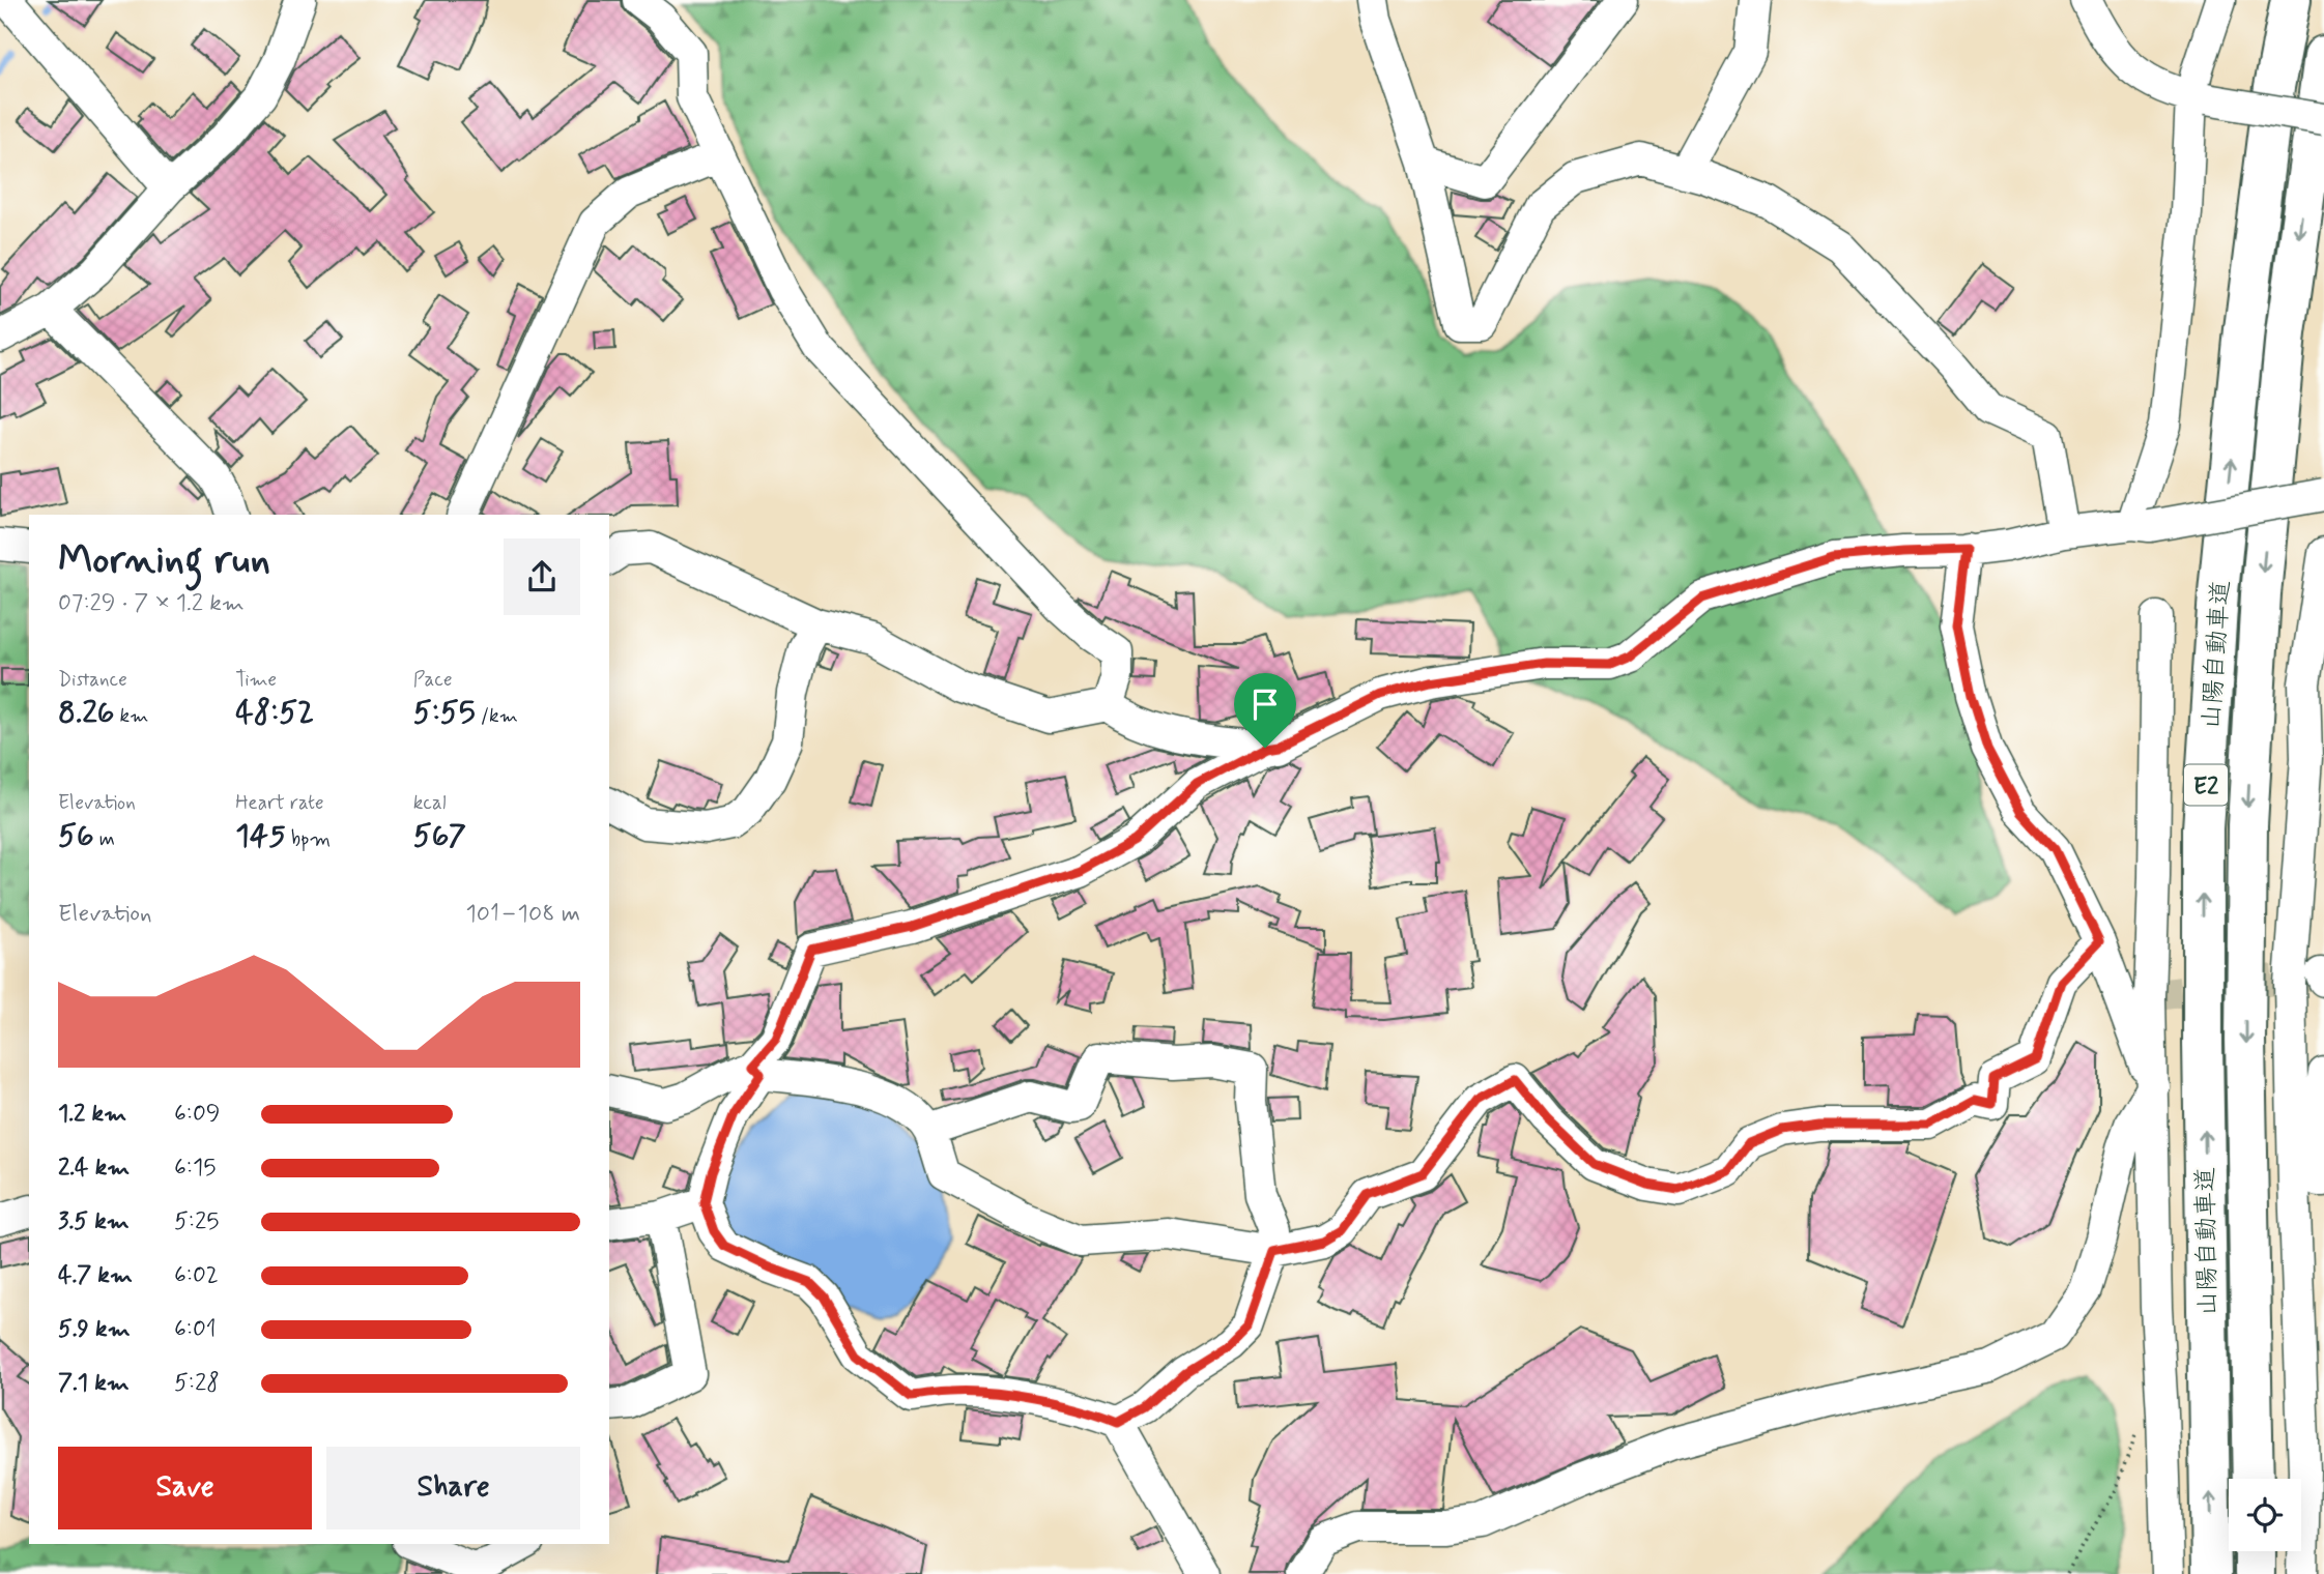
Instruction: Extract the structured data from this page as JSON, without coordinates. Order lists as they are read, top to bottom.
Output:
{
  "streets": {
    "highway": ["山陽自動車道", "E2"]
  },
  "page": {
    "heading": ["Morning run", "07:29 · 7 × 1.2 km"],
    "stats": [
      ["Distance", "8.26 km"],
      ["Time", "48:52"],
      ["Pace", "5:55 /km"],
      ["Elevation", "56 m"],
      ["Heart rate", "145 bpm"],
      ["kcal", "567"]
    ],
    "chart": ["Elevation", "101–108 m"],
    "list": [
      {
        "name": "1.2 km",
        "note": "6:09"
      },
      {
        "name": "2.4 km",
        "note": "6:15"
      },
      {
        "name": "3.5 km",
        "note": "5:25"
      },
      {
        "name": "4.7 km",
        "note": "6:02"
      },
      {
        "name": "5.9 km",
        "note": "6:01"
      },
      {
        "name": "7.1 km",
        "note": "5:28"
      }
    ],
    "buttons": ["Save", "Share"]
  }
}
